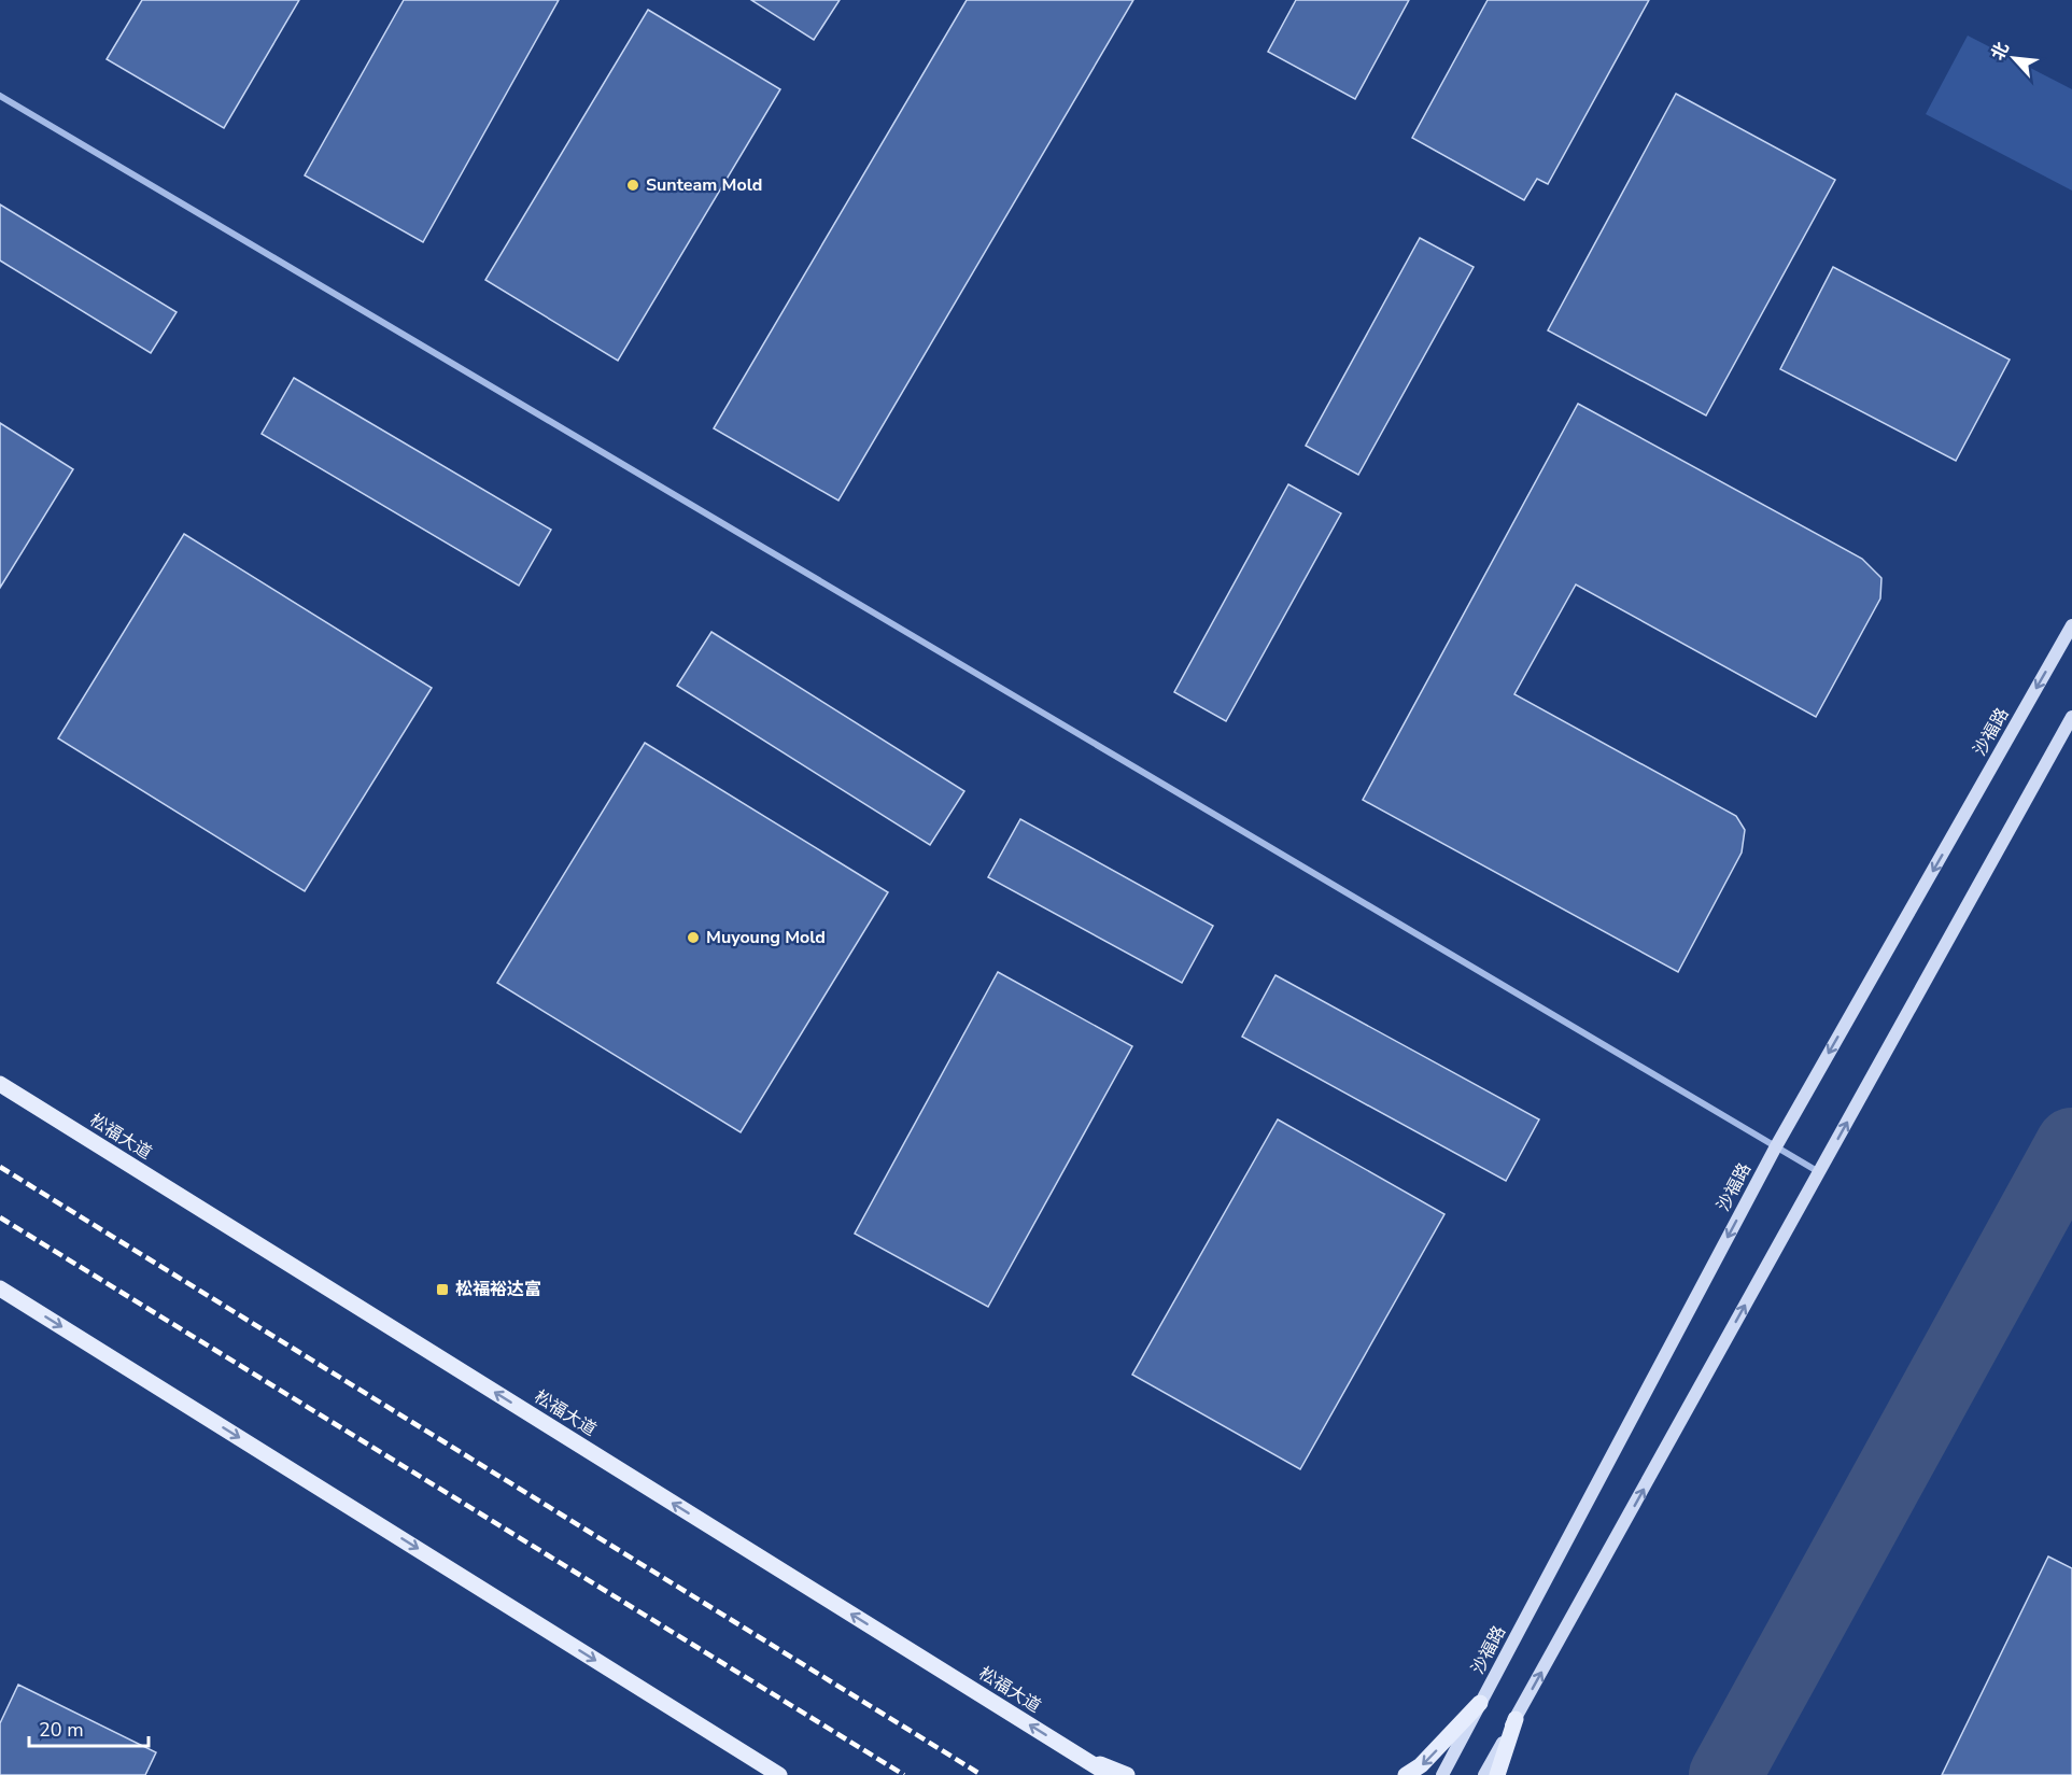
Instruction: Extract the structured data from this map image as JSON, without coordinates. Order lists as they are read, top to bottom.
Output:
{
  "streets": {
    "main road": ["松福大道"],
    "street": ["沙福路"]
  },
  "one_way": ["松福大道"],
  "places": {
    "other": ["Sunteam Mold", "Muyoung Mold"],
    "transit": ["松福裕达富"]
  },
  "scale_bar": "20 m",
  "north": "top left"
}
